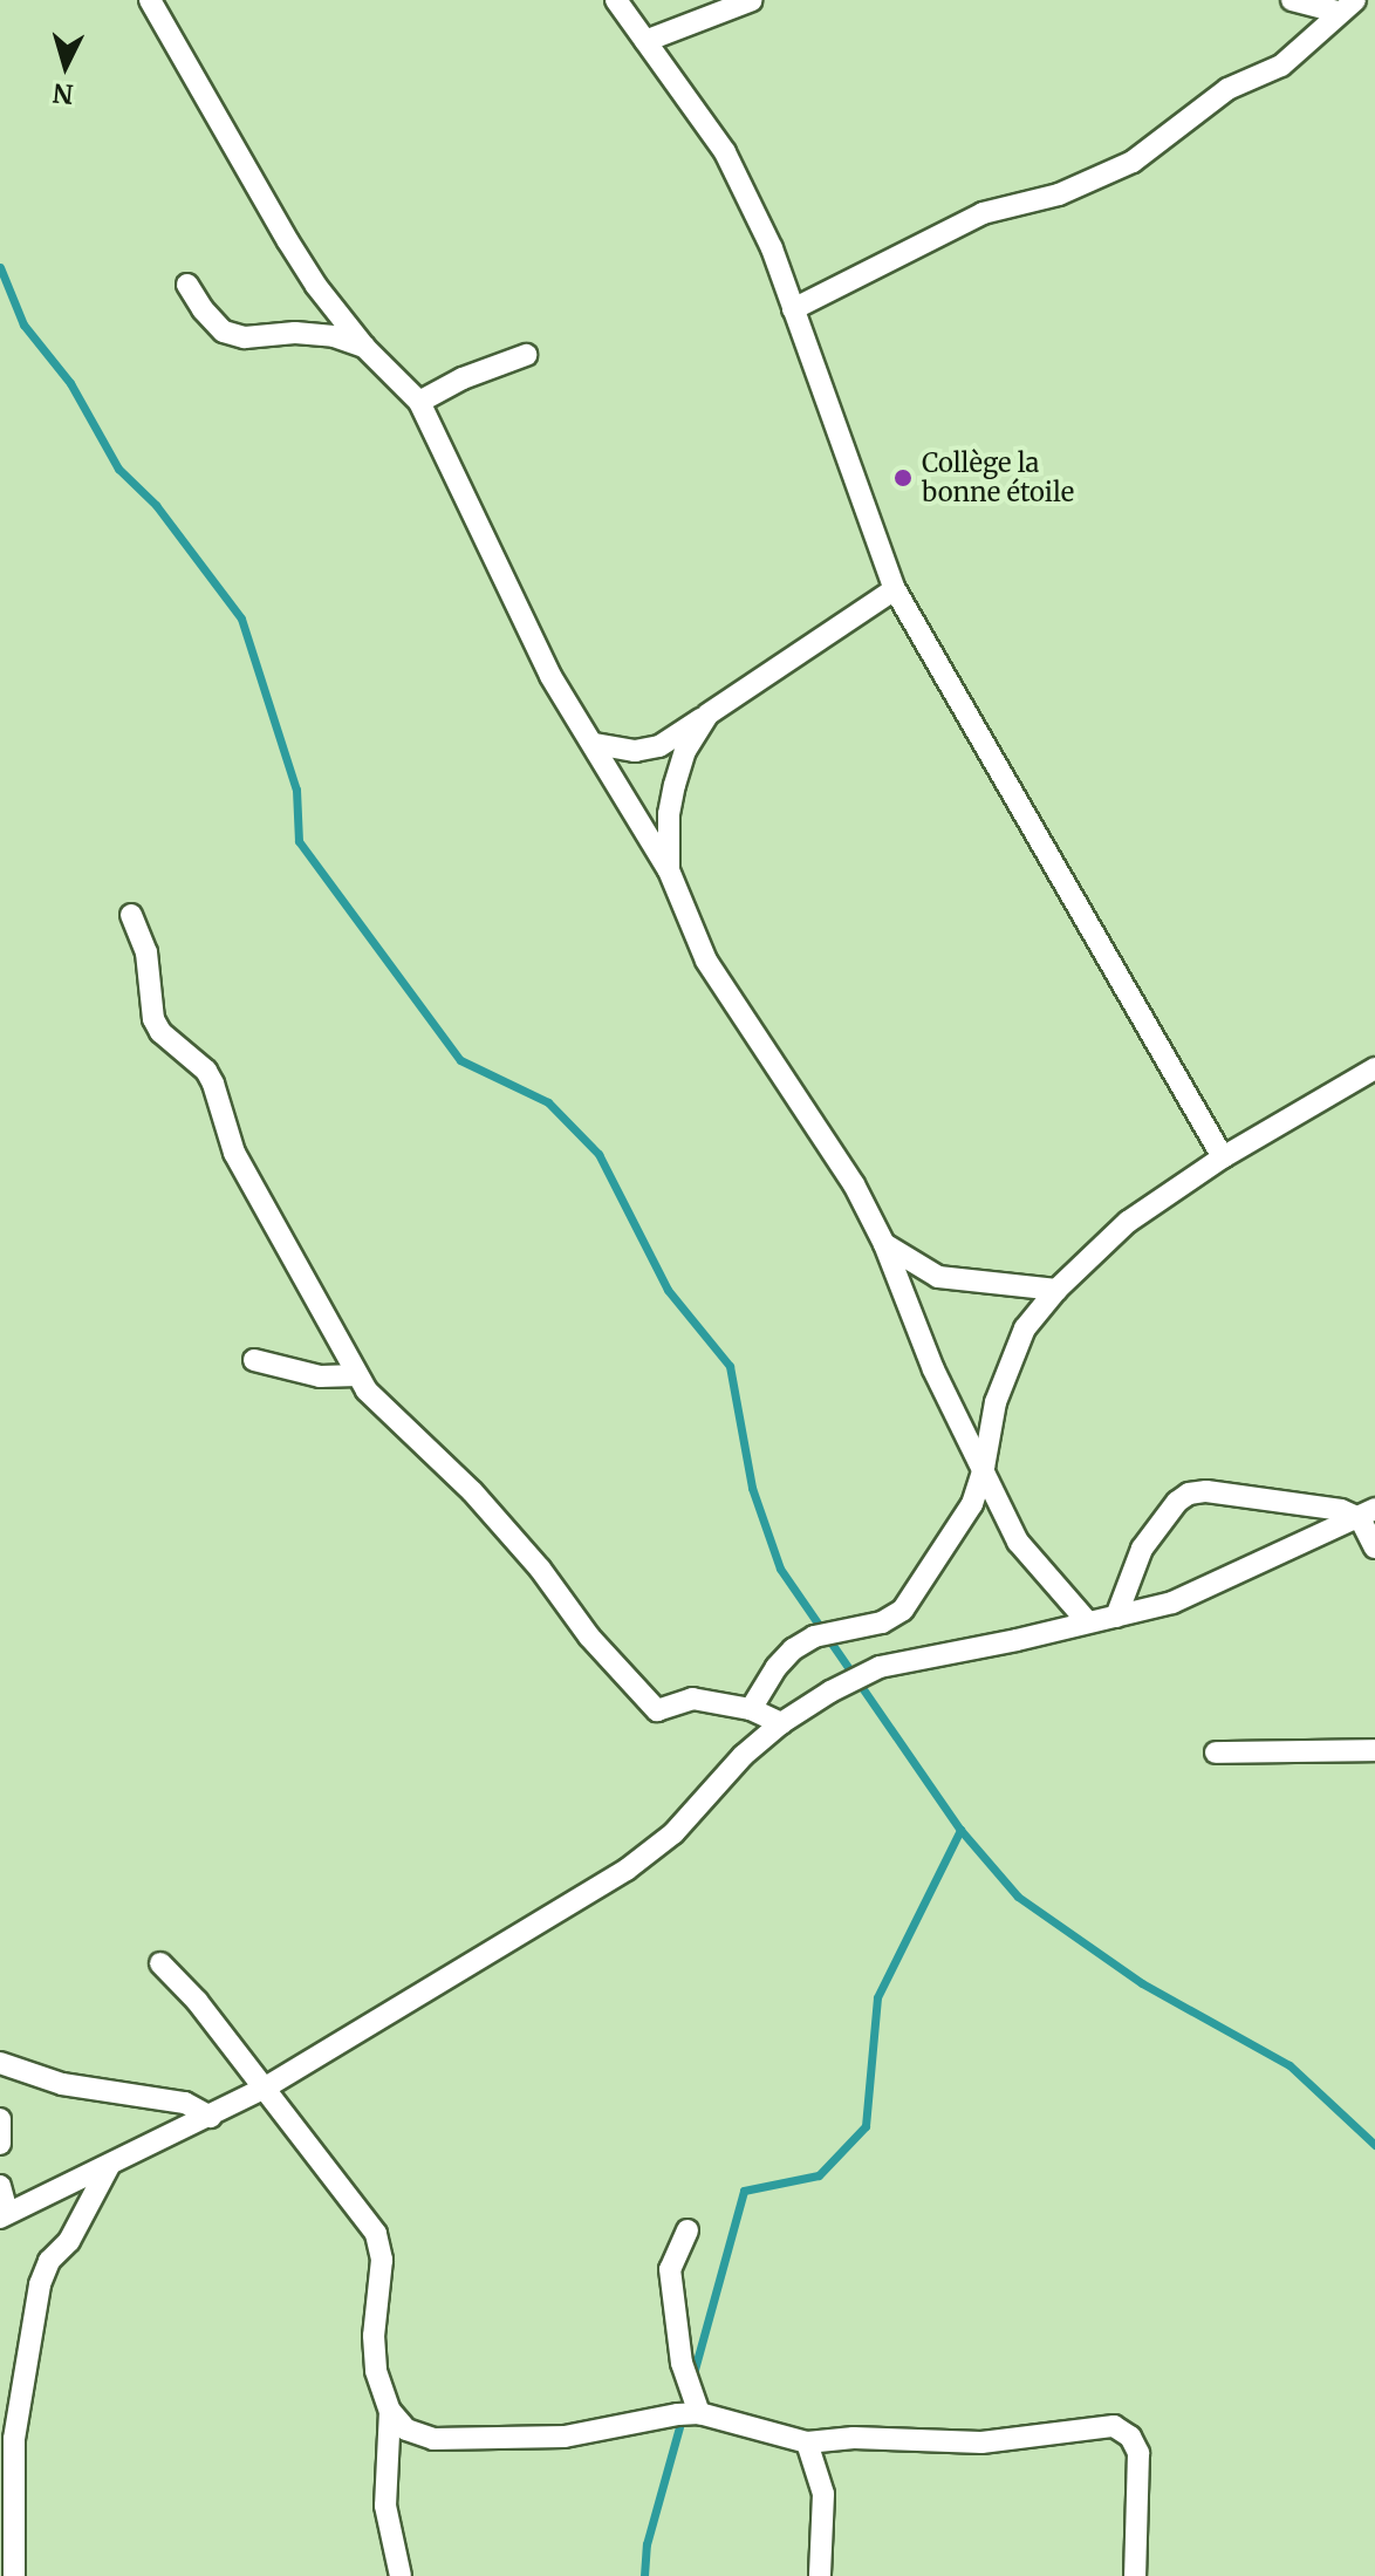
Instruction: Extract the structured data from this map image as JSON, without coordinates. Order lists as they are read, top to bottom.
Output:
{
  "places": ["Collège la bonne étoile"],
  "north": "bottom"
}
